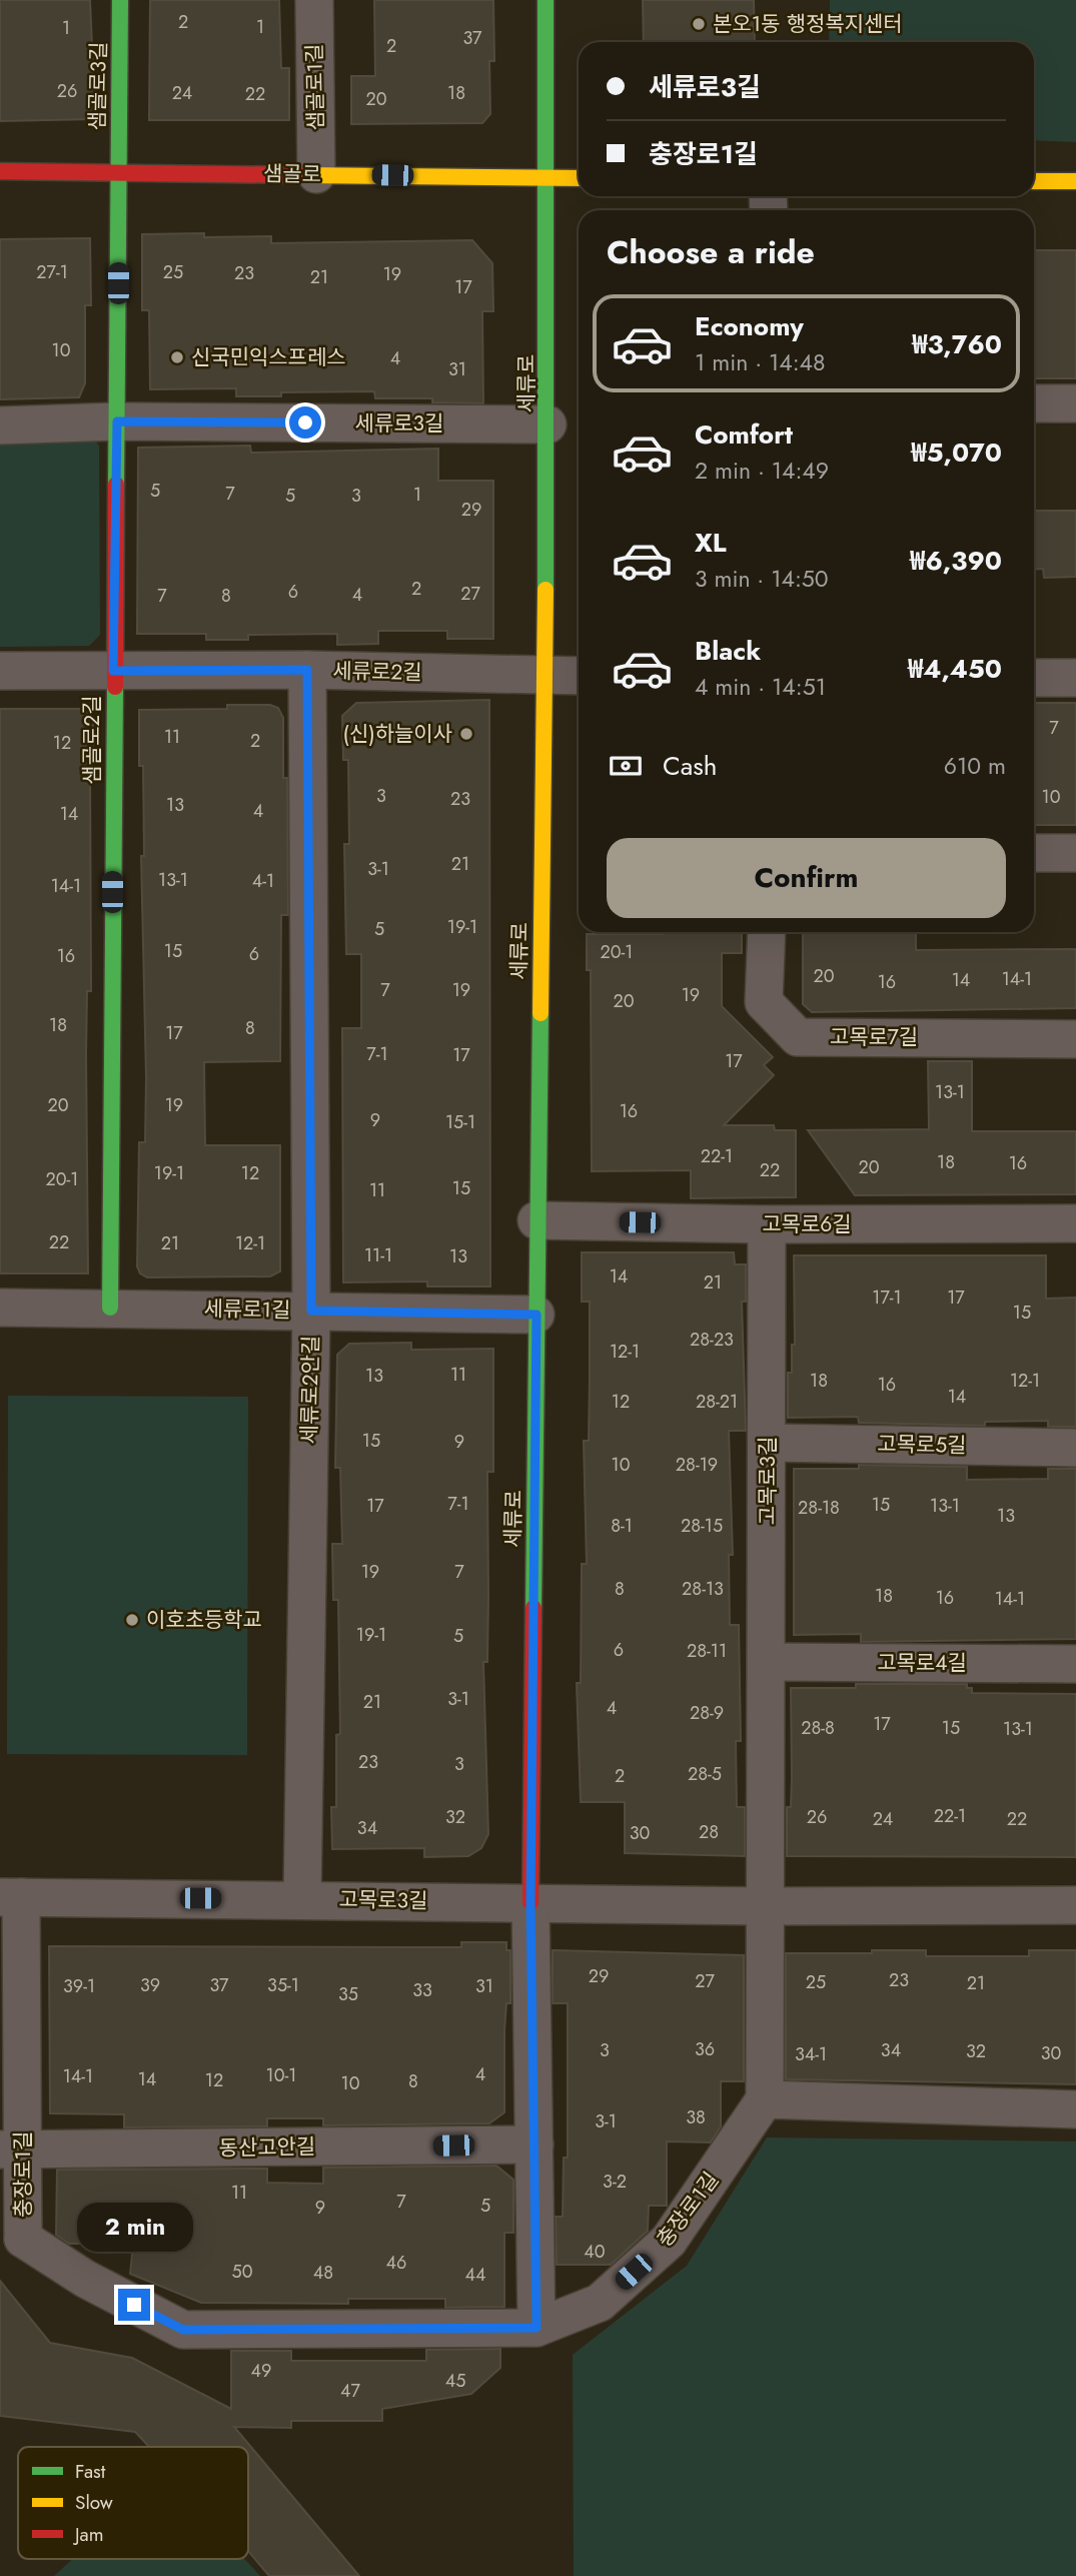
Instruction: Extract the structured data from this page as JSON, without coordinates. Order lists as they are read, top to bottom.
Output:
{
  "streets": {
    "street": [
      "샘골로3길",
      "샘골로1길",
      "샘골로",
      "세류로",
      "세류로3길",
      "세류로2길",
      "샘골로2길",
      "고목로7길",
      "고목로6길",
      "세류로1길",
      "세류로2안길",
      "고목로5길",
      "고목로3길",
      "고목로4길",
      "동산고안길",
      "충장로1길"
    ]
  },
  "crossings": [
    ["샘골로3길", "샘골로"],
    ["샘골로3길", "샘골로2길"],
    ["샘골로1길", "샘골로"],
    ["샘골로", "세류로"],
    ["샘골로", "샘골로2길"],
    ["세류로", "세류로3길"],
    ["세류로", "세류로2길"],
    ["세류로", "고목로6길"],
    ["세류로", "세류로1길"],
    ["세류로", "고목로3길"],
    ["세류로3길", "샘골로2길"],
    ["세류로2길", "샘골로2길"],
    ["세류로2길", "세류로2안길"],
    ["샘골로2길", "세류로1길"],
    ["고목로6길", "고목로3길"],
    ["세류로1길", "세류로2안길"],
    ["세류로2안길", "고목로3길"],
    ["고목로5길", "고목로3길"],
    ["고목로3길", "고목로4길"],
    ["고목로3길", "충장로1길"],
    ["동산고안길", "충장로1길"]
  ],
  "places": [
    "본오1동 행정복지센터",
    "신국민익스프레스",
    "(신)하늘이사",
    "이호초등학교"
  ],
  "house_numbers": [
    "2",
    "1",
    "1",
    "37",
    "2",
    "26",
    "24",
    "18",
    "22",
    "20",
    "27-1",
    "25",
    "23",
    "19",
    "21",
    "17",
    "10",
    "4",
    "31",
    "5",
    "7",
    "1",
    "5",
    "3",
    "29",
    "2",
    "6",
    "27",
    "4",
    "7",
    "8",
    "7",
    "11",
    "2",
    "12",
    "3",
    "10",
    "23",
    "13",
    "4",
    "14",
    "21",
    "3-1",
    "13-1",
    "4-1",
    "14-1",
    "19-1",
    "5",
    "15",
    "20-1",
    "6",
    "16",
    "20",
    "14-1",
    "14",
    "16",
    "7",
    "19",
    "19",
    "20",
    "18",
    "8",
    "17",
    "7-1",
    "17",
    "17",
    "13-1",
    "20",
    "19",
    "16",
    "9",
    "15-1",
    "22-1",
    "18",
    "16",
    "20",
    "22",
    "19-1",
    "12",
    "20-1",
    "15",
    "11",
    "22",
    "21",
    "12-1",
    "11-1",
    "13",
    "14",
    "21",
    "17-1",
    "17",
    "15",
    "28-23",
    "12-1",
    "11",
    "13",
    "18",
    "12-1",
    "16",
    "14",
    "12",
    "28-21",
    "15",
    "9",
    "10",
    "28-19",
    "7-1",
    "15",
    "17",
    "13-1",
    "28-18",
    "13",
    "8-1",
    "28-15",
    "19",
    "7",
    "8",
    "28-13",
    "18",
    "16",
    "14-1",
    "19-1",
    "5",
    "6",
    "28-11",
    "3-1",
    "21",
    "4",
    "28-9",
    "17",
    "28-8",
    "15",
    "13-1",
    "23",
    "3",
    "28-5",
    "2",
    "22-1",
    "32",
    "26",
    "24",
    "22",
    "34",
    "28",
    "30",
    "29",
    "23",
    "27",
    "25",
    "21",
    "39",
    "37",
    "35-1",
    "39-1",
    "31",
    "33",
    "35",
    "36",
    "3",
    "34",
    "32",
    "30",
    "34-1",
    "4",
    "10-1",
    "14-1",
    "14",
    "12",
    "8",
    "10",
    "38",
    "3-1",
    "3-2",
    "11",
    "7",
    "5",
    "9",
    "40",
    "46",
    "50",
    "48",
    "44",
    "49",
    "45",
    "47"
  ],
  "legend": ["Fast", "Slow", "Jam"],
  "page": {
    "banner": ["세류로3길", "충장로1길"],
    "heading": "Choose a ride",
    "list": [
      {
        "name": "Economy",
        "note": "1 min · 14:48",
        "value": "₩3,760"
      },
      {
        "name": "Comfort",
        "note": "2 min · 14:49",
        "value": "₩5,070"
      },
      {
        "name": "XL",
        "note": "3 min · 14:50",
        "value": "₩6,390"
      },
      {
        "name": "Black",
        "note": "4 min · 14:51",
        "value": "₩4,450"
      }
    ],
    "pay": ["Cash", "610 m"],
    "buttons": "Confirm",
    "bubble": "2 min"
  }
}
